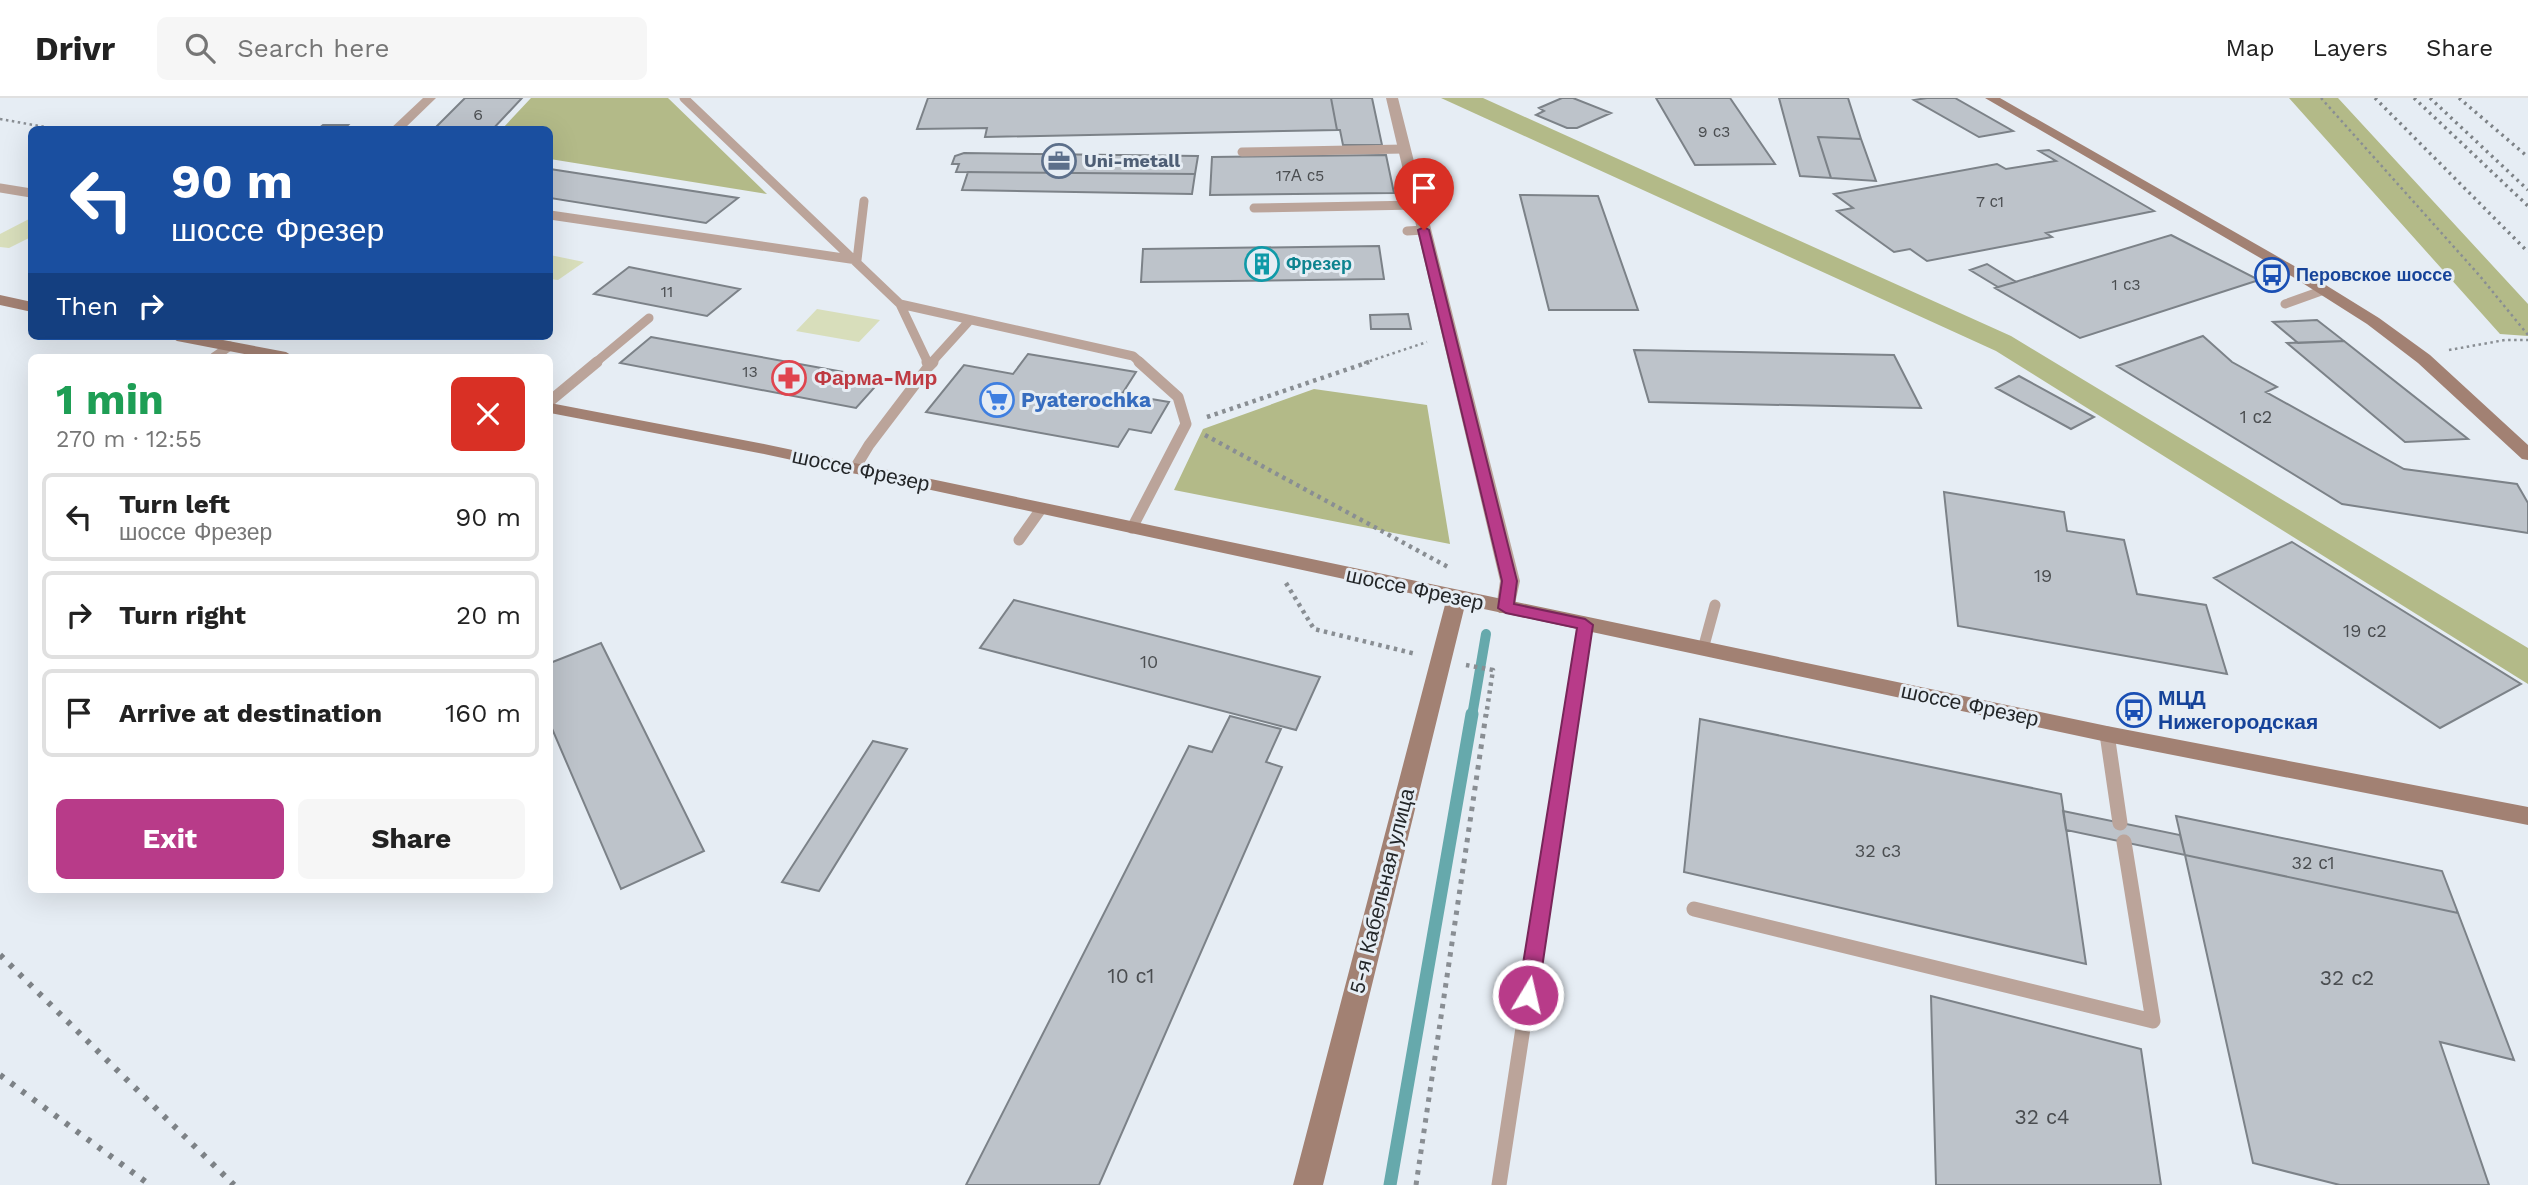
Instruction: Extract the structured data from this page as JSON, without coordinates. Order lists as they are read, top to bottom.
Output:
{
  "streets": {
    "street": ["шоссе Фрезер", "5-я Кабельная улица"]
  },
  "crossings": [
    ["шоссе Фрезер", "5-я Кабельная улица"]
  ],
  "places": {
    "office": ["Uni-metall"],
    "building": ["Фрезер"],
    "bus stop": ["Перовское шоссе", "МЦД Нижегородская"],
    "pharmacy": ["Фарма-Мир"],
    "supermarket": ["Pyaterochka"]
  },
  "house_numbers": [
    "6",
    "9 с3",
    "17А с5",
    "7 с1",
    "1 с3",
    "11",
    "13",
    "1 с2",
    "19",
    "19 с2",
    "10",
    "32 с3",
    "32 с1",
    "10 с1",
    "32 с2",
    "32 с4"
  ],
  "page": {
    "header": "Drivr",
    "search": "Search here",
    "nav": ["Map", "Layers", "Share"],
    "turn": ["90 m", "шоссе Фрезер"],
    "then": "Then",
    "heading": ["1 min", "270 m · 12:55"],
    "list": [
      {
        "name": "Turn left",
        "note": "шоссе Фрезер",
        "value": "90 m"
      },
      {
        "name": "Turn right",
        "value": "20 m"
      },
      {
        "name": "Arrive at destination",
        "value": "160 m"
      }
    ],
    "buttons": ["Exit", "Share"]
  }
}
